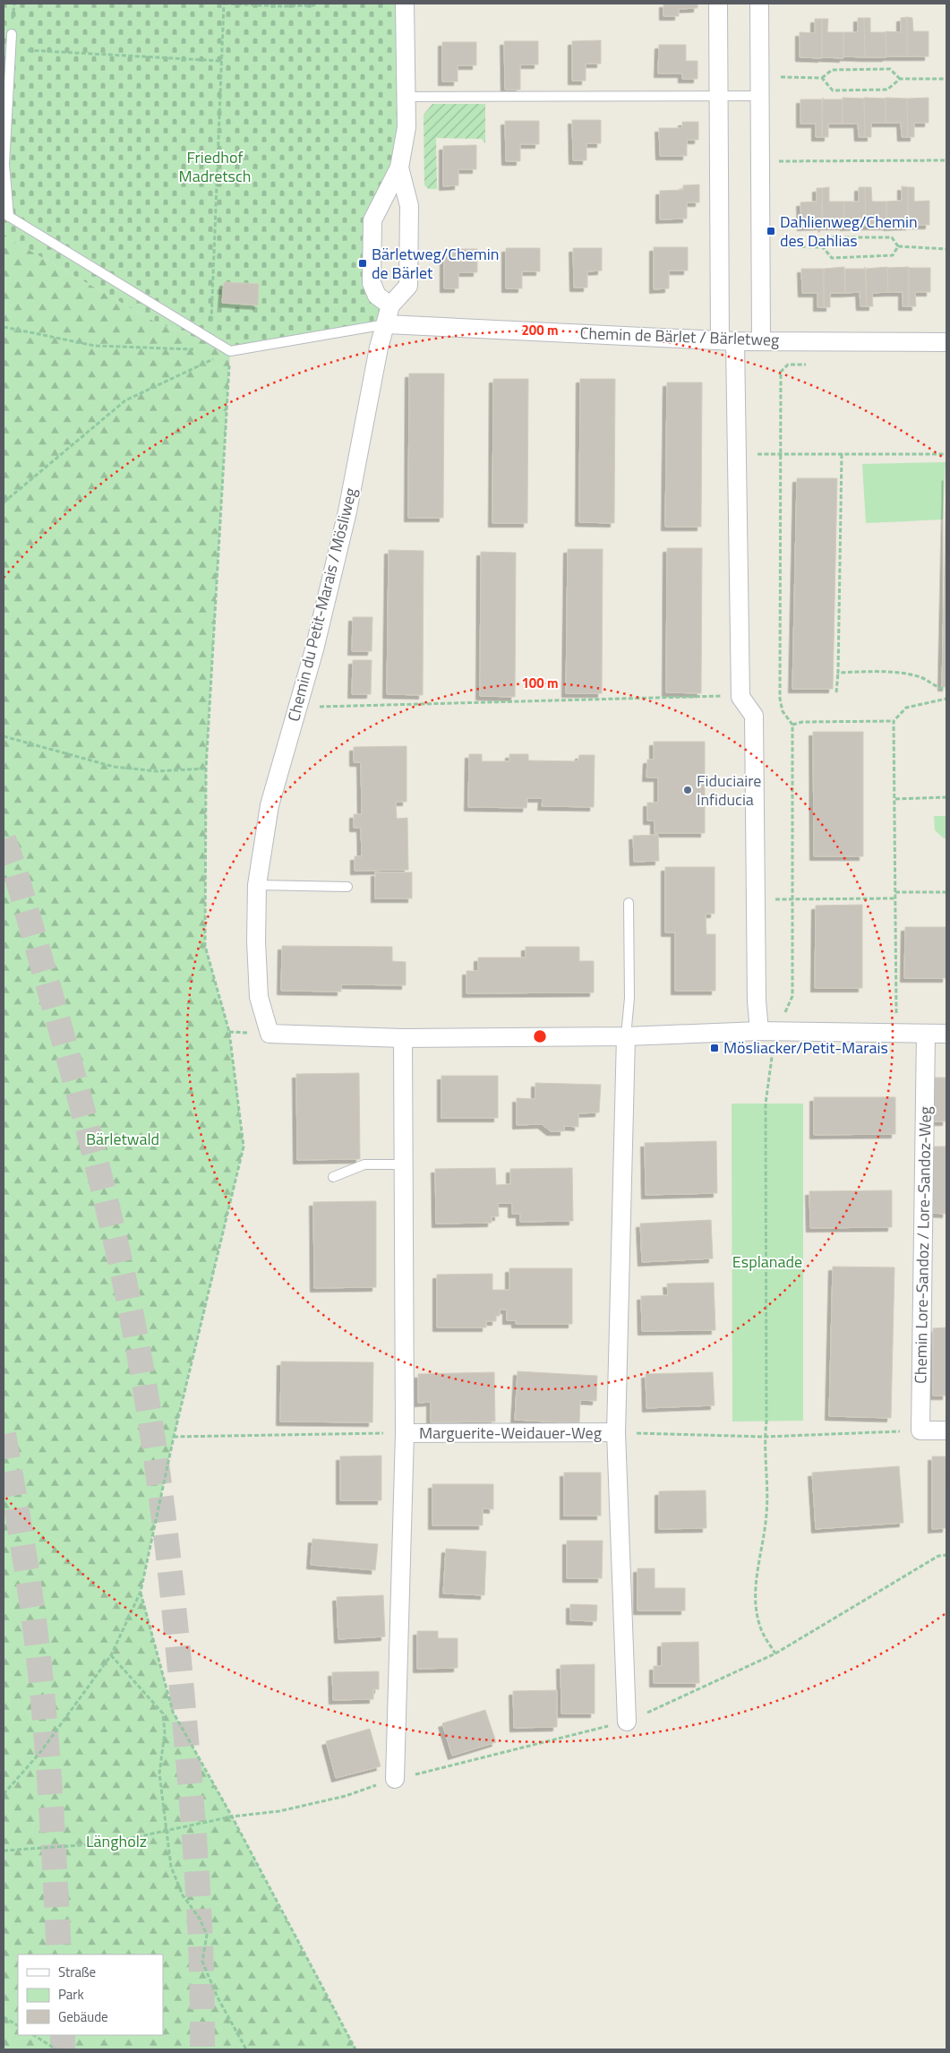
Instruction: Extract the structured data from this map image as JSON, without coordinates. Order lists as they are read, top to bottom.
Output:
{
  "streets": {
    "street": [
      "Chemin de Bärlet / Bärletweg",
      "Chemin du Petit-Marais / Mösliweg",
      "Chemin Lore-Sandoz / Lore-Sandoz-Weg",
      "Marguerite-Weidauer-Weg"
    ]
  },
  "crossings": [
    ["Chemin de Bärlet / Bärletweg", "Chemin du Petit-Marais / Mösliweg"]
  ],
  "parks": [
    "Friedhof Madretsch",
    "Bärletwald",
    "Esplanade",
    "Längholz"
  ],
  "places": {
    "transit": ["Dahlienweg/Chemin des Dahlias", "Bärletweg/Chemin de Bärlet", "Mösliacker/Petit-Marais"],
    "other": ["Fiduciaire Infiducia"]
  },
  "legend": ["Straße", "Park", "Gebäude"],
  "rings": ["200 m", "100 m"]
}
